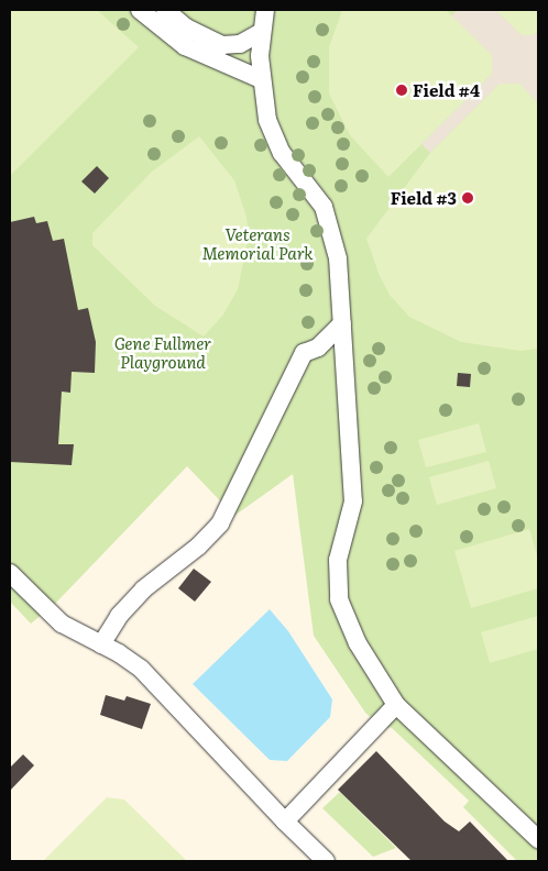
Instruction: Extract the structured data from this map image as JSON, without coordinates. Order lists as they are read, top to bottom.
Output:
{
  "parks": ["Veterans Memorial Park", "Gene Fullmer Playground"],
  "places": ["Field #4", "Field #3"]
}
